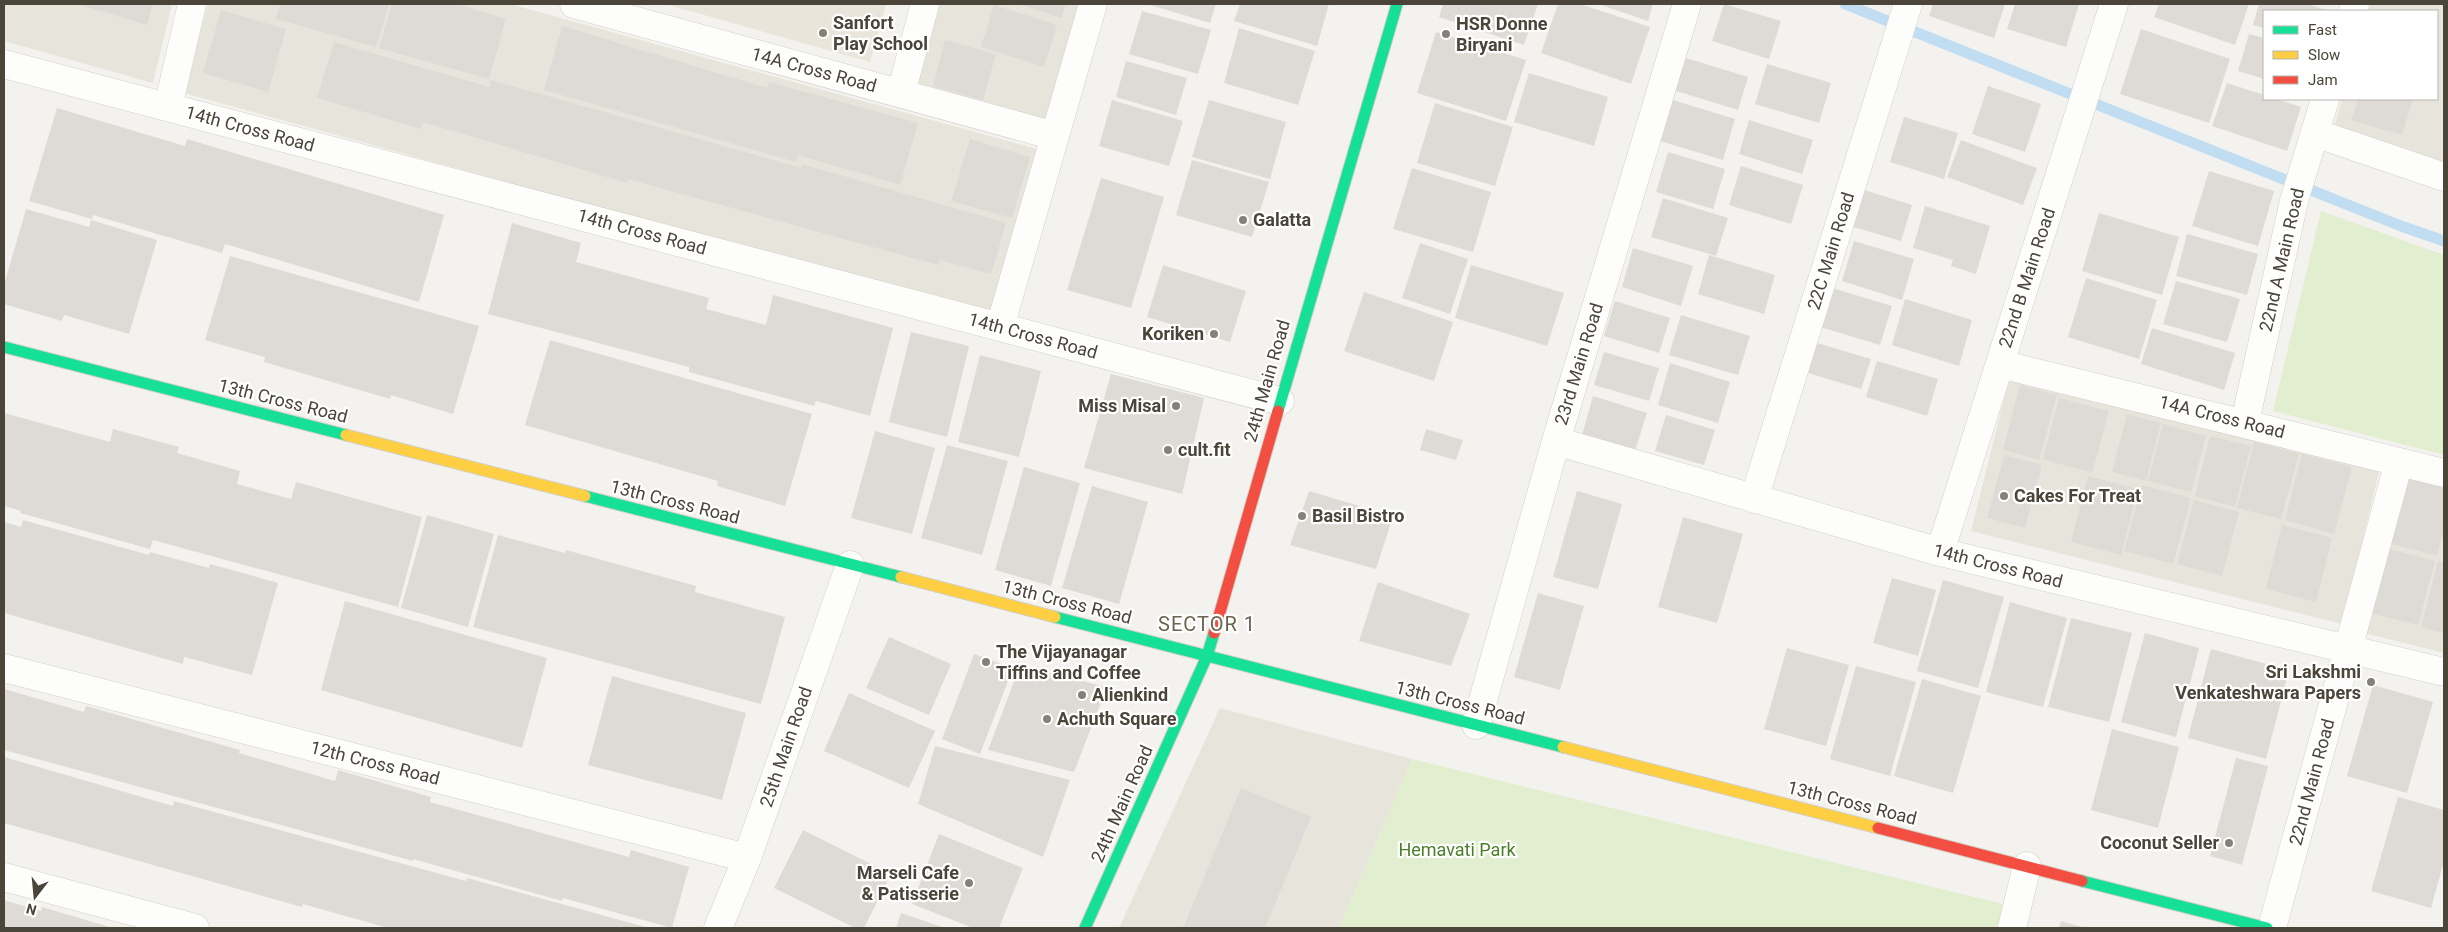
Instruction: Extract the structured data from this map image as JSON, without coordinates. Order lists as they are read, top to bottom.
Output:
{
  "streets": {
    "street": [
      "14A Cross Road",
      "14th Cross Road",
      "22C Main Road",
      "22nd A Main Road",
      "22nd B Main Road",
      "23rd Main Road",
      "24th Main Road",
      "13th Cross Road",
      "25th Main Road",
      "12th Cross Road",
      "22nd Main Road"
    ]
  },
  "crossings": [
    ["14A Cross Road", "22nd A Main Road"],
    ["14A Cross Road", "22nd B Main Road"],
    ["14A Cross Road", "22nd Main Road"],
    ["14th Cross Road", "22C Main Road"],
    ["14th Cross Road", "22nd B Main Road"],
    ["14th Cross Road", "23rd Main Road"],
    ["14th Cross Road", "24th Main Road"],
    ["14th Cross Road", "22nd Main Road"],
    ["23rd Main Road", "13th Cross Road"],
    ["24th Main Road", "13th Cross Road"],
    ["13th Cross Road", "25th Main Road"],
    ["25th Main Road", "12th Cross Road"]
  ],
  "districts": ["SECTOR 1"],
  "parks": ["Hemavati Park"],
  "places": [
    "Sanfort Play School",
    "HSR Donne Biryani",
    "Galatta",
    "Koriken",
    "Miss Misal",
    "cult.fit",
    "Cakes For Treat",
    "Basil Bistro",
    "The Vijayanagar Tiffins and Coffee",
    "Sri Lakshmi Venkateshwara Papers",
    "Alienkind",
    "Achuth Square",
    "Coconut Seller",
    "Marseli Cafe & Patisserie"
  ],
  "legend": ["Fast", "Slow", "Jam"],
  "north": "bottom"
}
